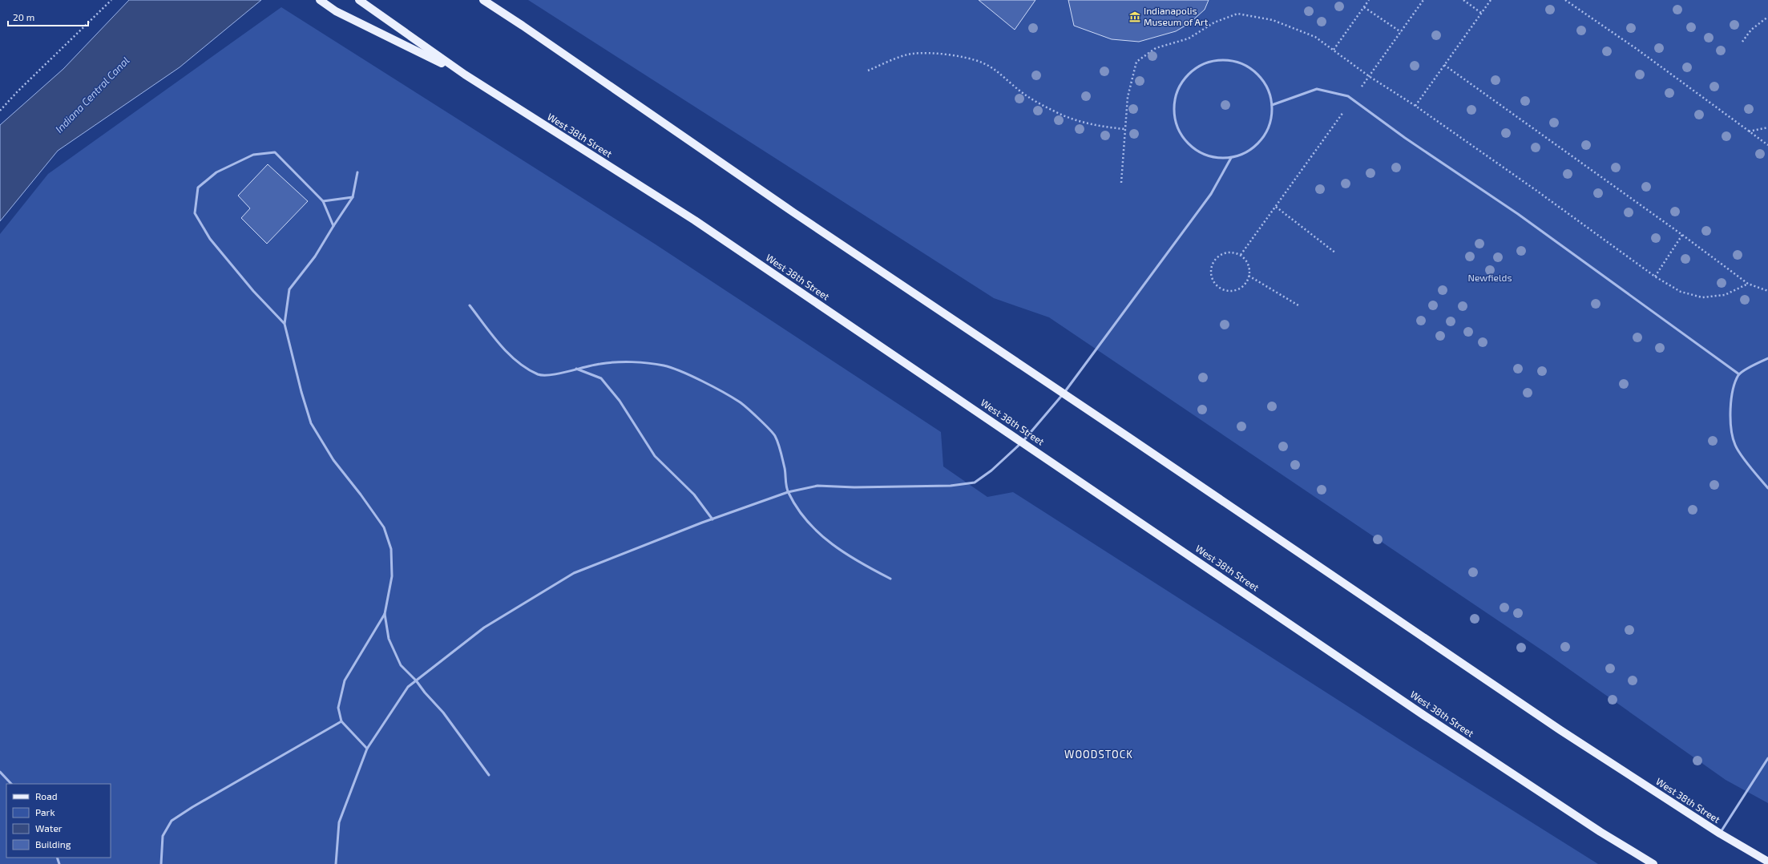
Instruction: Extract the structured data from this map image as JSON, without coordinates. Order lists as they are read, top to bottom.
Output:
{
  "streets": {
    "main road": ["West 38th Street"]
  },
  "districts": ["WOODSTOCK"],
  "water": ["Indiana Central Canal"],
  "parks": ["Newfields"],
  "places": {
    "museum": ["Indianapolis Museum of Art"]
  },
  "legend": [
    "Road",
    "Park",
    "Water",
    "Building"
  ],
  "scale_bar": "20 m"
}
